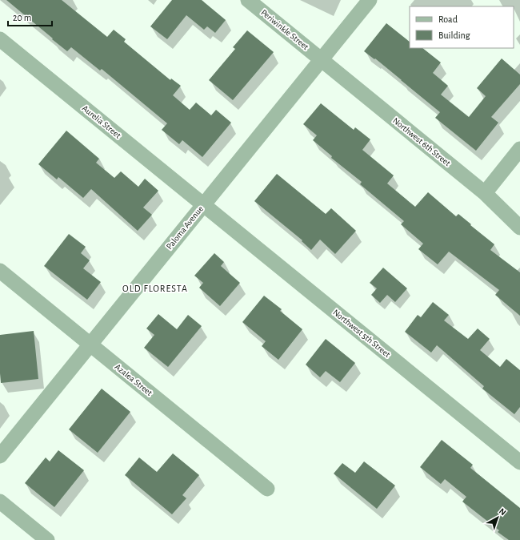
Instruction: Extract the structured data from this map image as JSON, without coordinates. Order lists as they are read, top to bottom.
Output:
{
  "streets": {
    "street": [
      "Periwinkle Street",
      "Aurelia Street",
      "Northwest 6th Street",
      "Paloma Avenue",
      "Northwest 5th Street",
      "Azalea Street"
    ]
  },
  "crossings": [
    ["Periwinkle Street", "Northwest 6th Street"],
    ["Periwinkle Street", "Paloma Avenue"],
    ["Aurelia Street", "Paloma Avenue"],
    ["Aurelia Street", "Northwest 5th Street"],
    ["Northwest 6th Street", "Paloma Avenue"],
    ["Paloma Avenue", "Northwest 5th Street"],
    ["Paloma Avenue", "Azalea Street"]
  ],
  "districts": ["OLD FLORESTA"],
  "legend": ["Road", "Building"],
  "scale_bar": "20 m",
  "north": "top right"
}
